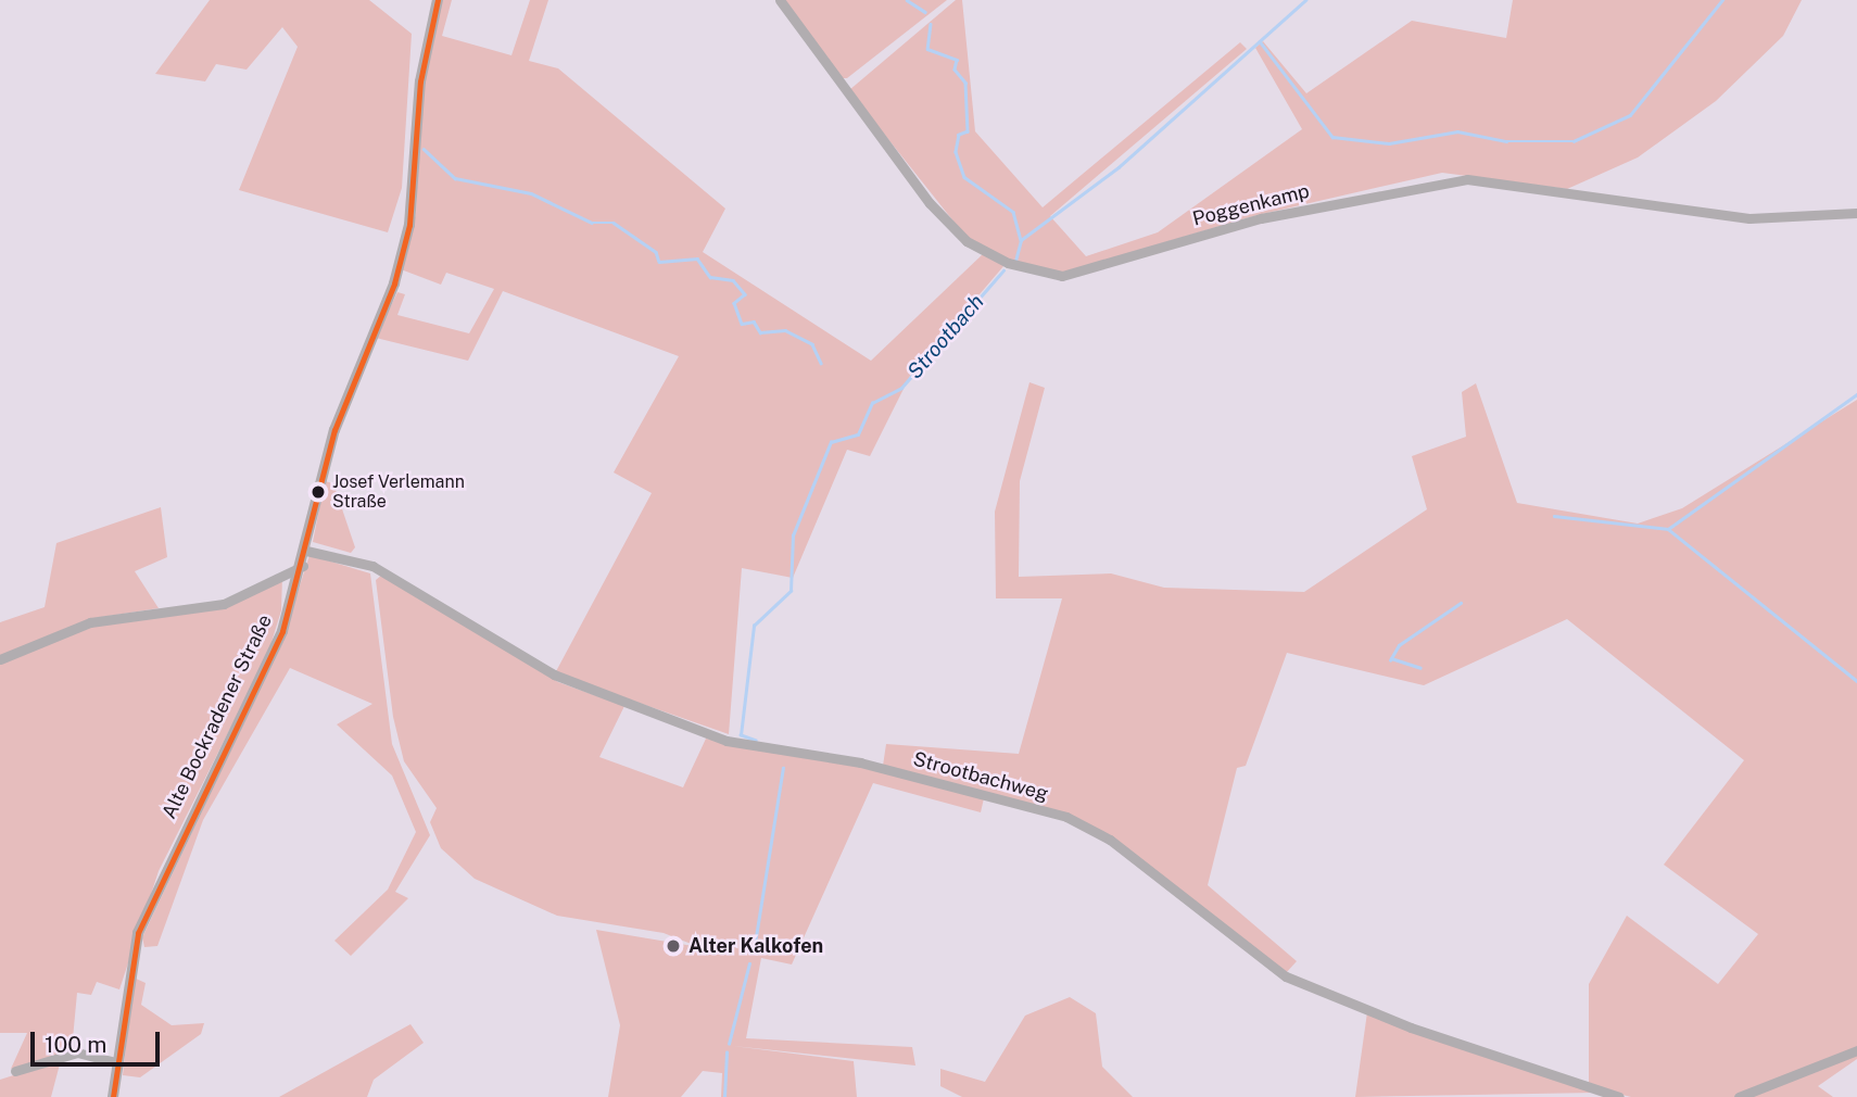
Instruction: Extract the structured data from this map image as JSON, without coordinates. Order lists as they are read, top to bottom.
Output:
{
  "streets": {
    "street": ["Poggenkamp", "Alte Bockradener Straße", "Strootbachweg"]
  },
  "crossings": [
    ["Alte Bockradener Straße", "Strootbachweg"]
  ],
  "water": ["Strootbach"],
  "places": ["Josef Verlemann Straße", "Alter Kalkofen"],
  "scale_bar": "100 m"
}
